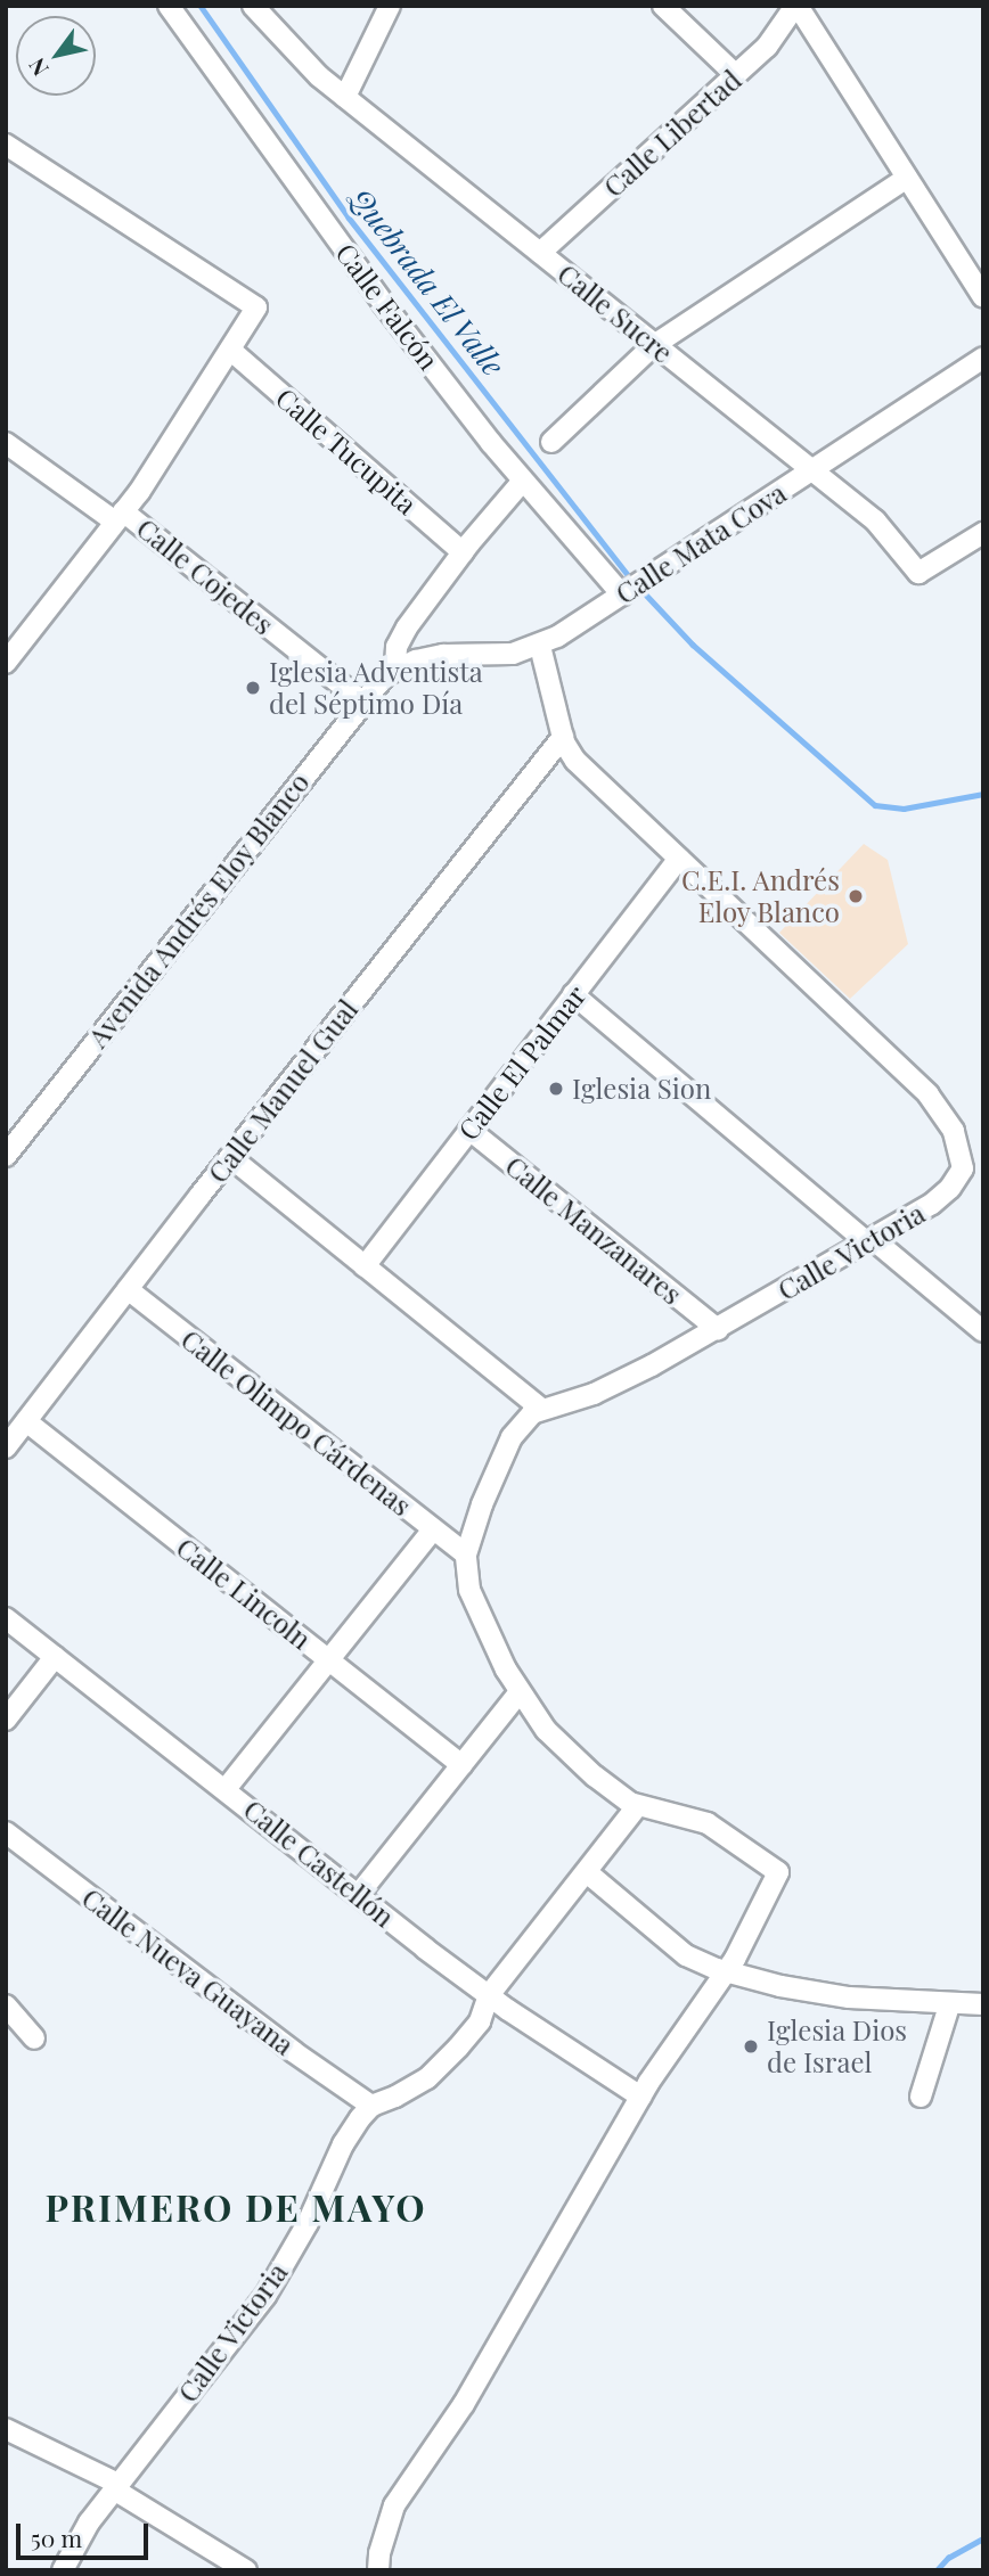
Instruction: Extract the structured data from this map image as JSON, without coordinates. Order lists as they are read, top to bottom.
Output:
{
  "streets": {
    "street": [
      "Calle Libertad",
      "Calle Falcón",
      "Calle Sucre",
      "Calle Tucupita",
      "Calle Mata Cova",
      "Calle Cojedes",
      "Avenida Andrés Eloy Blanco",
      "Calle El Palmar",
      "Calle Manuel Gual",
      "Calle Manzanares",
      "Calle Victoria",
      "Calle Olimpo Cárdenas",
      "Calle Lincoln",
      "Calle Castellón",
      "Calle Nueva Guayana"
    ]
  },
  "crossings": [
    ["Calle Libertad", "Calle Sucre"],
    ["Calle Falcón", "Calle Mata Cova"],
    ["Calle Sucre", "Calle Mata Cova"],
    ["Calle Mata Cova", "Avenida Andrés Eloy Blanco"],
    ["Calle Mata Cova", "Calle Victoria"],
    ["Calle Cojedes", "Avenida Andrés Eloy Blanco"],
    ["Calle El Palmar", "Calle Manzanares"],
    ["Calle El Palmar", "Calle Victoria"],
    ["Calle Manuel Gual", "Calle Victoria"],
    ["Calle Manuel Gual", "Calle Olimpo Cárdenas"],
    ["Calle Manuel Gual", "Calle Lincoln"],
    ["Calle Manzanares", "Calle Victoria"],
    ["Calle Victoria", "Calle Olimpo Cárdenas"],
    ["Calle Victoria", "Calle Castellón"],
    ["Calle Victoria", "Calle Nueva Guayana"]
  ],
  "districts": ["PRIMERO DE MAYO"],
  "water": ["Quebrada El Valle"],
  "places": [
    "Iglesia Adventista del Séptimo Día",
    "C.E.I. Andrés Eloy Blanco",
    "Iglesia Sion",
    "Iglesia Dios de Israel"
  ],
  "scale_bar": "50 m",
  "north": "bottom left"
}
